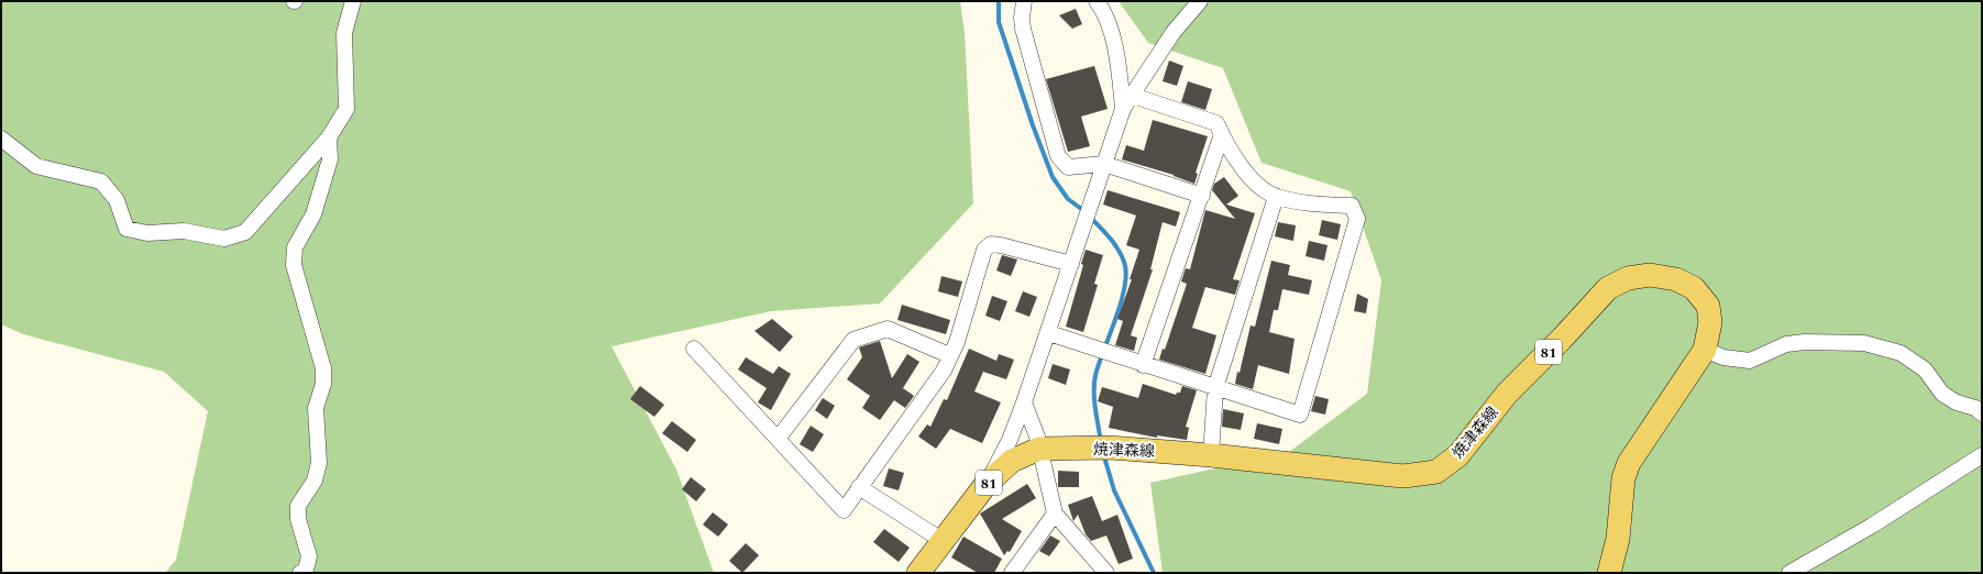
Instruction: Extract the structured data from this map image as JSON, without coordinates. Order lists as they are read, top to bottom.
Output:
{
  "streets": {
    "main road": ["81", "焼津森線"]
  }
}
